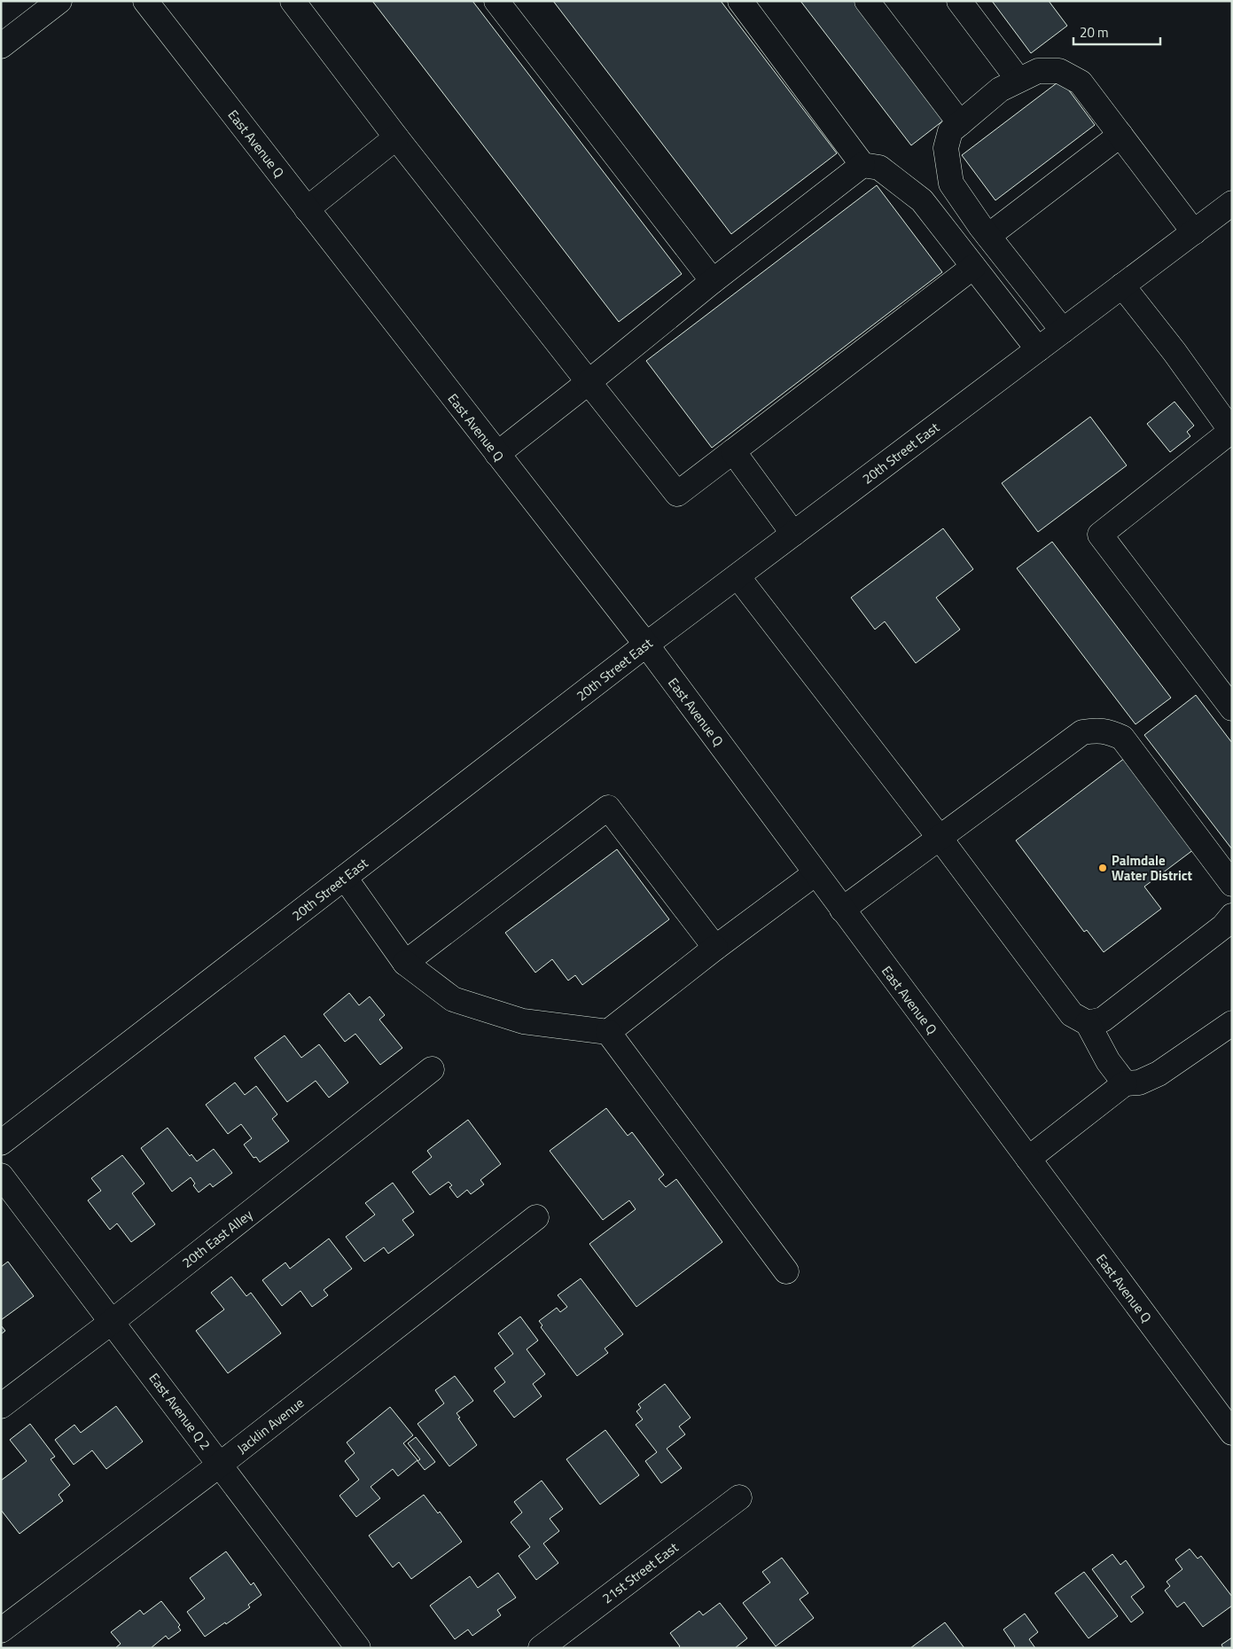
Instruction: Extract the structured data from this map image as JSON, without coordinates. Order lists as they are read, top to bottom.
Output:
{
  "streets": {
    "street": [
      "East Avenue Q",
      "20th Street East",
      "20th East Alley",
      "East Avenue Q 2",
      "Jacklin Avenue",
      "21st Street East"
    ]
  },
  "crossings": [
    ["East Avenue Q", "20th Street East"],
    ["20th East Alley", "East Avenue Q 2"],
    ["East Avenue Q 2", "Jacklin Avenue"]
  ],
  "places": ["Palmdale Water District"],
  "scale_bar": "20 m"
}
